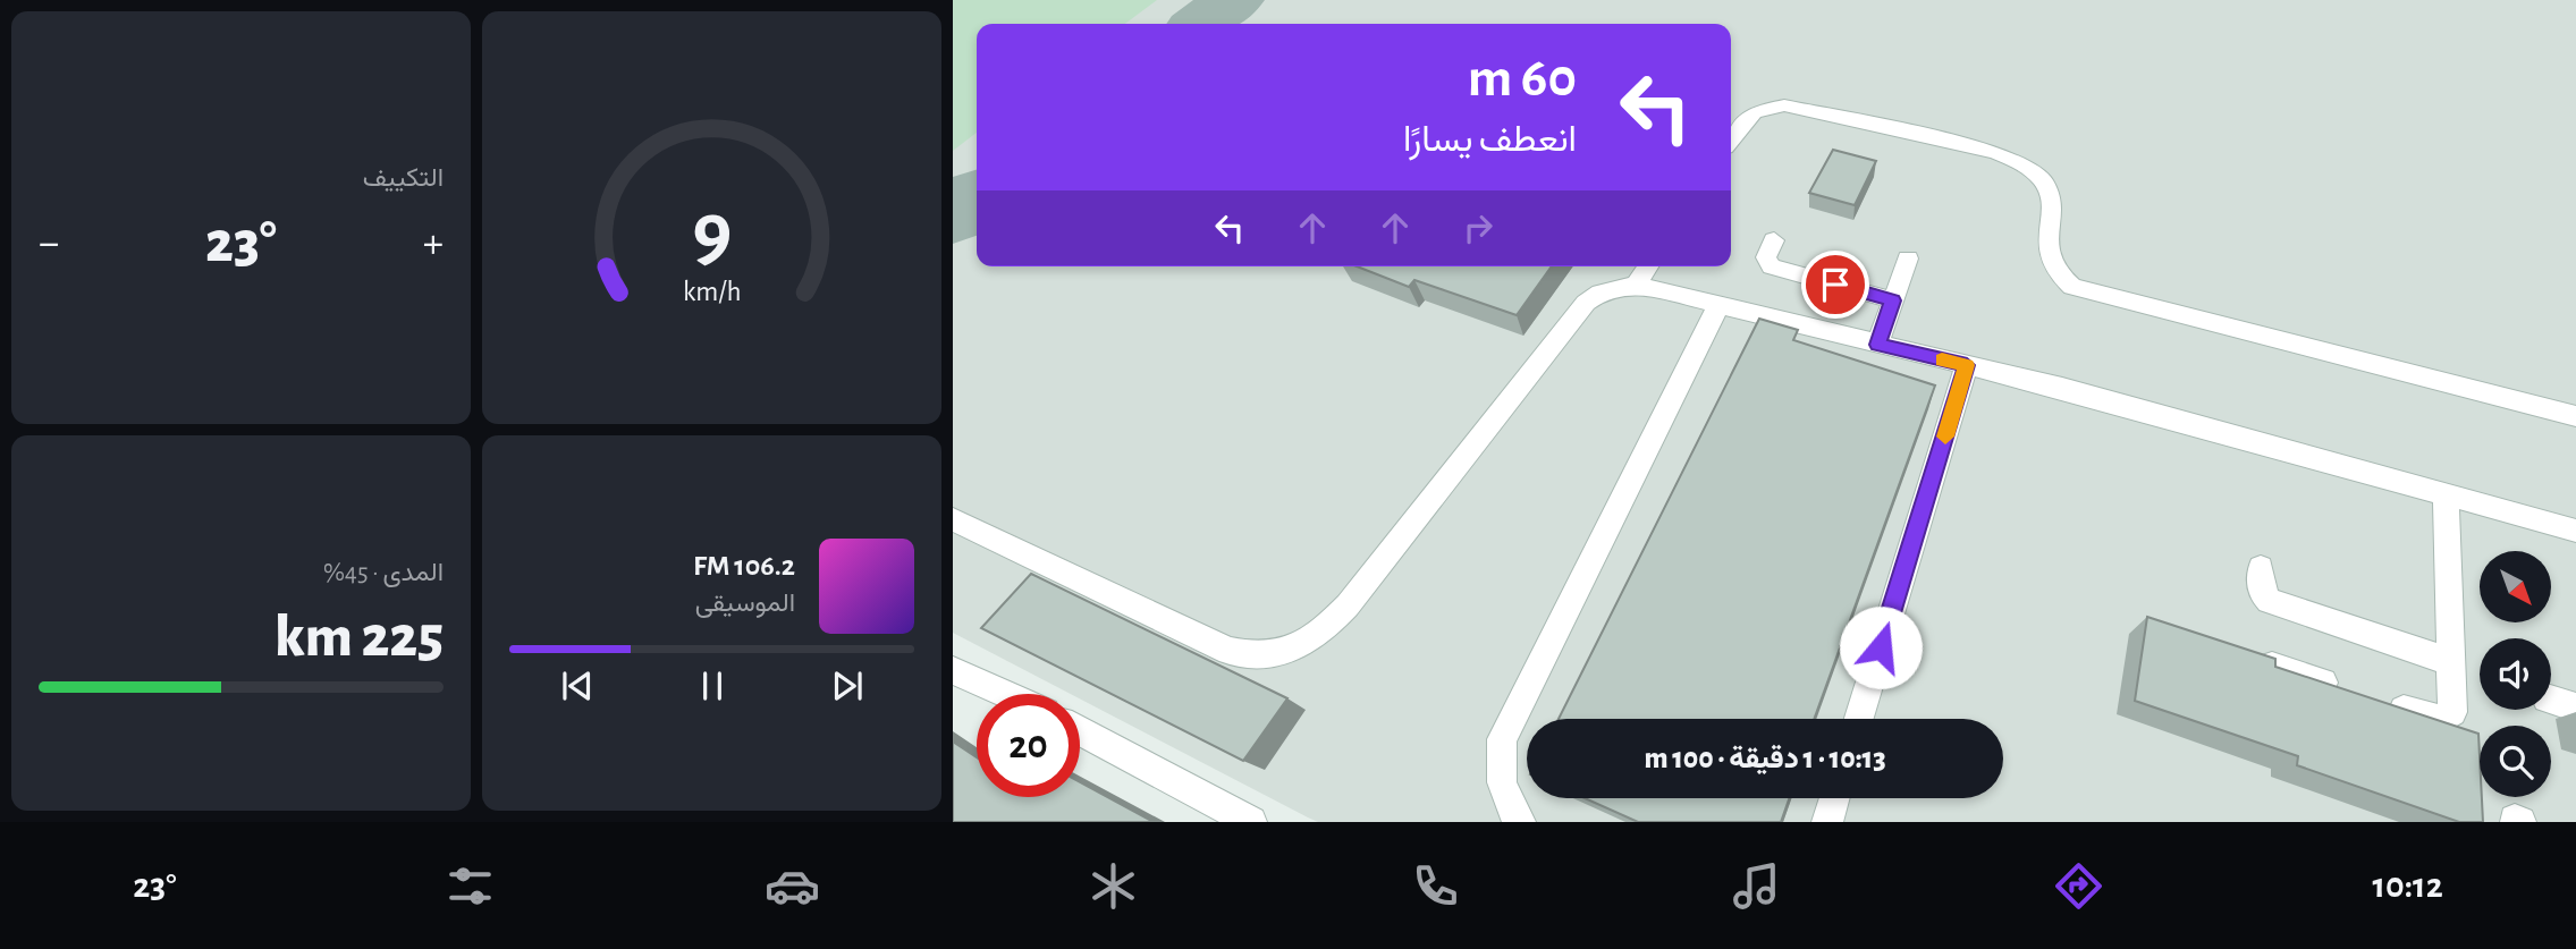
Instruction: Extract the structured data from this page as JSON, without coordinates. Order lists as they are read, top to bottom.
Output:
{
  "north": "bottom right",
  "page": {
    "tile": [
      "التكييف",
      ["المدى · 45%", "225 km"]
    ],
    "turn": ["60 m", "انعطف يسارًا"],
    "heat": ["−", "23°", "+"],
    "song": ["106.2 FM", "الموسيقى"],
    "limit": "20",
    "trip": "10:13 · 1 دقيقة · 100 m",
    "tabs": ["10:12", "23°"],
    "gauge": ["9", "km/h"]
  }
}
